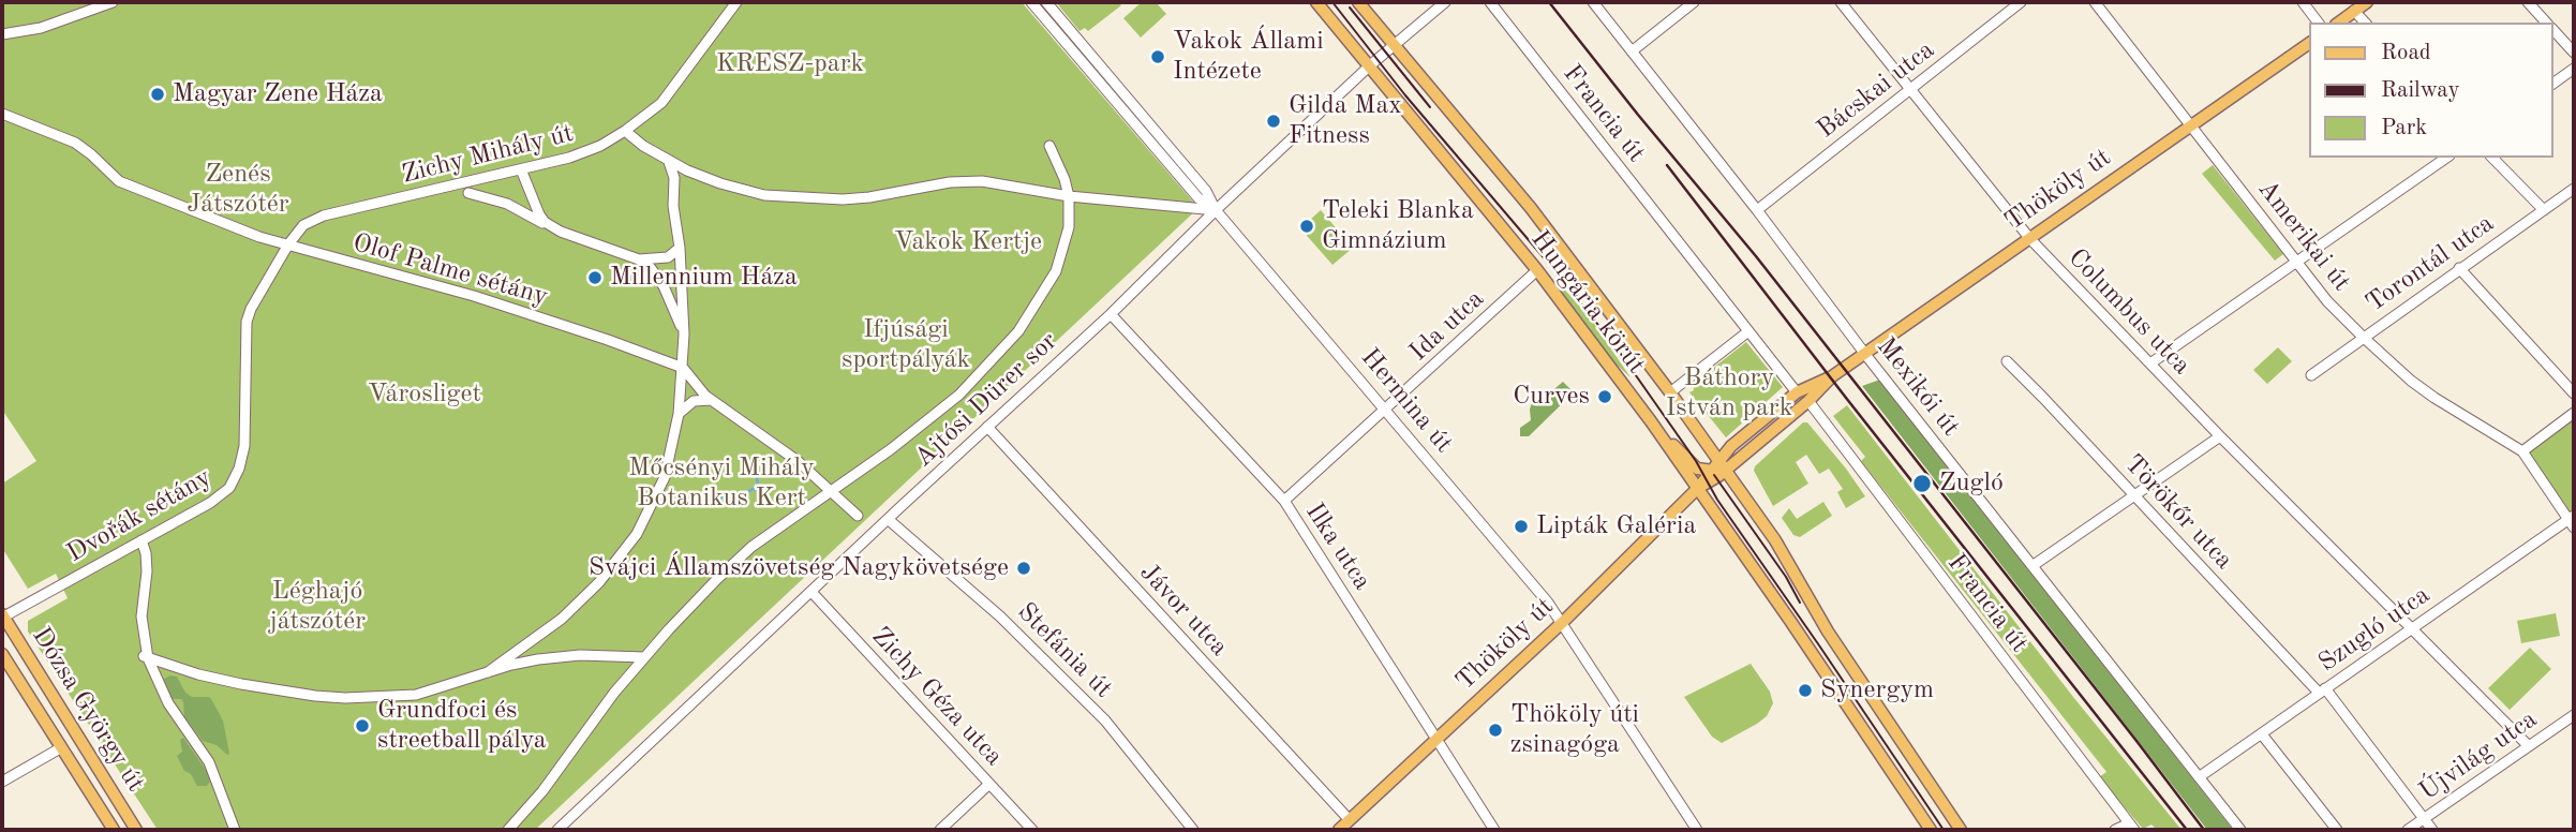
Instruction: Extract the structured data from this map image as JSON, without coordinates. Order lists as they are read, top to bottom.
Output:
{
  "streets": {
    "main road": ["Thököly út", "Hungária körút", "Dózsa György út"],
    "street": [
      "Bácskai utca",
      "Francia út",
      "Zichy Mihály út",
      "Amerikai út",
      "Torontál utca",
      "Olof Palme sétány",
      "Columbus utca",
      "Ida utca",
      "Mexikói út",
      "Ajtósi Dürer sor",
      "Hermina út",
      "Törökőr utca",
      "Dvořák sétány",
      "Ilka utca",
      "Jávor utca",
      "Szugló utca",
      "Stefánia út",
      "Zichy Géza utca",
      "Újvilág utca"
    ]
  },
  "crossings": [
    ["Bácskai utca", "Columbus utca"],
    ["Bácskai utca", "Mexikói út"],
    ["Francia út", "Thököly út"],
    ["Zichy Mihály út", "Olof Palme sétány"],
    ["Zichy Mihály út", "Dvořák sétány"],
    ["Thököly út", "Amerikai út"],
    ["Thököly út", "Hungária körút"],
    ["Thököly út", "Columbus utca"],
    ["Thököly út", "Mexikói út"],
    ["Thököly út", "Hermina út"],
    ["Thököly út", "Ilka utca"],
    ["Thököly út", "Jávor utca"],
    ["Amerikai út", "Torontál utca"],
    ["Olof Palme sétány", "Dvořák sétány"],
    ["Hungária körút", "Ida utca"],
    ["Hungária körút", "Ajtósi Dürer sor"],
    ["Columbus utca", "Szugló utca"],
    ["Columbus utca", "Újvilág utca"],
    ["Ida utca", "Hermina út"],
    ["Ida utca", "Ilka utca"],
    ["Mexikói út", "Szugló utca"],
    ["Ajtósi Dürer sor", "Hermina út"],
    ["Ajtósi Dürer sor", "Ilka utca"],
    ["Ajtósi Dürer sor", "Jávor utca"],
    ["Ajtósi Dürer sor", "Stefánia út"],
    ["Ajtósi Dürer sor", "Zichy Géza utca"],
    ["Törökőr utca", "Szugló utca"],
    ["Törökőr utca", "Újvilág utca"],
    ["Dvořák sétány", "Dózsa György út"]
  ],
  "parks": [
    "KRESZ-park",
    "Zenés Játszótér",
    "Vakok Kertje",
    "Ifjúsági sportpályák",
    "Báthory István park",
    "Városliget",
    "Mőcsényi Mihály Botanikus Kert",
    "Léghajó játszótér"
  ],
  "places": [
    "Vakok Állami Intézete",
    "Magyar Zene Háza",
    "Gilda Max Fitness",
    "Teleki Blanka Gimnázium",
    "Millennium Háza",
    "Curves",
    "Zugló",
    "Lipták Galéria",
    "Svájci Államszövetség Nagykövetsége",
    "Synergym",
    "Grundfoci és streetball pálya",
    "Thököly úti zsinagóga"
  ],
  "legend": ["Road", "Railway", "Park"]
}
